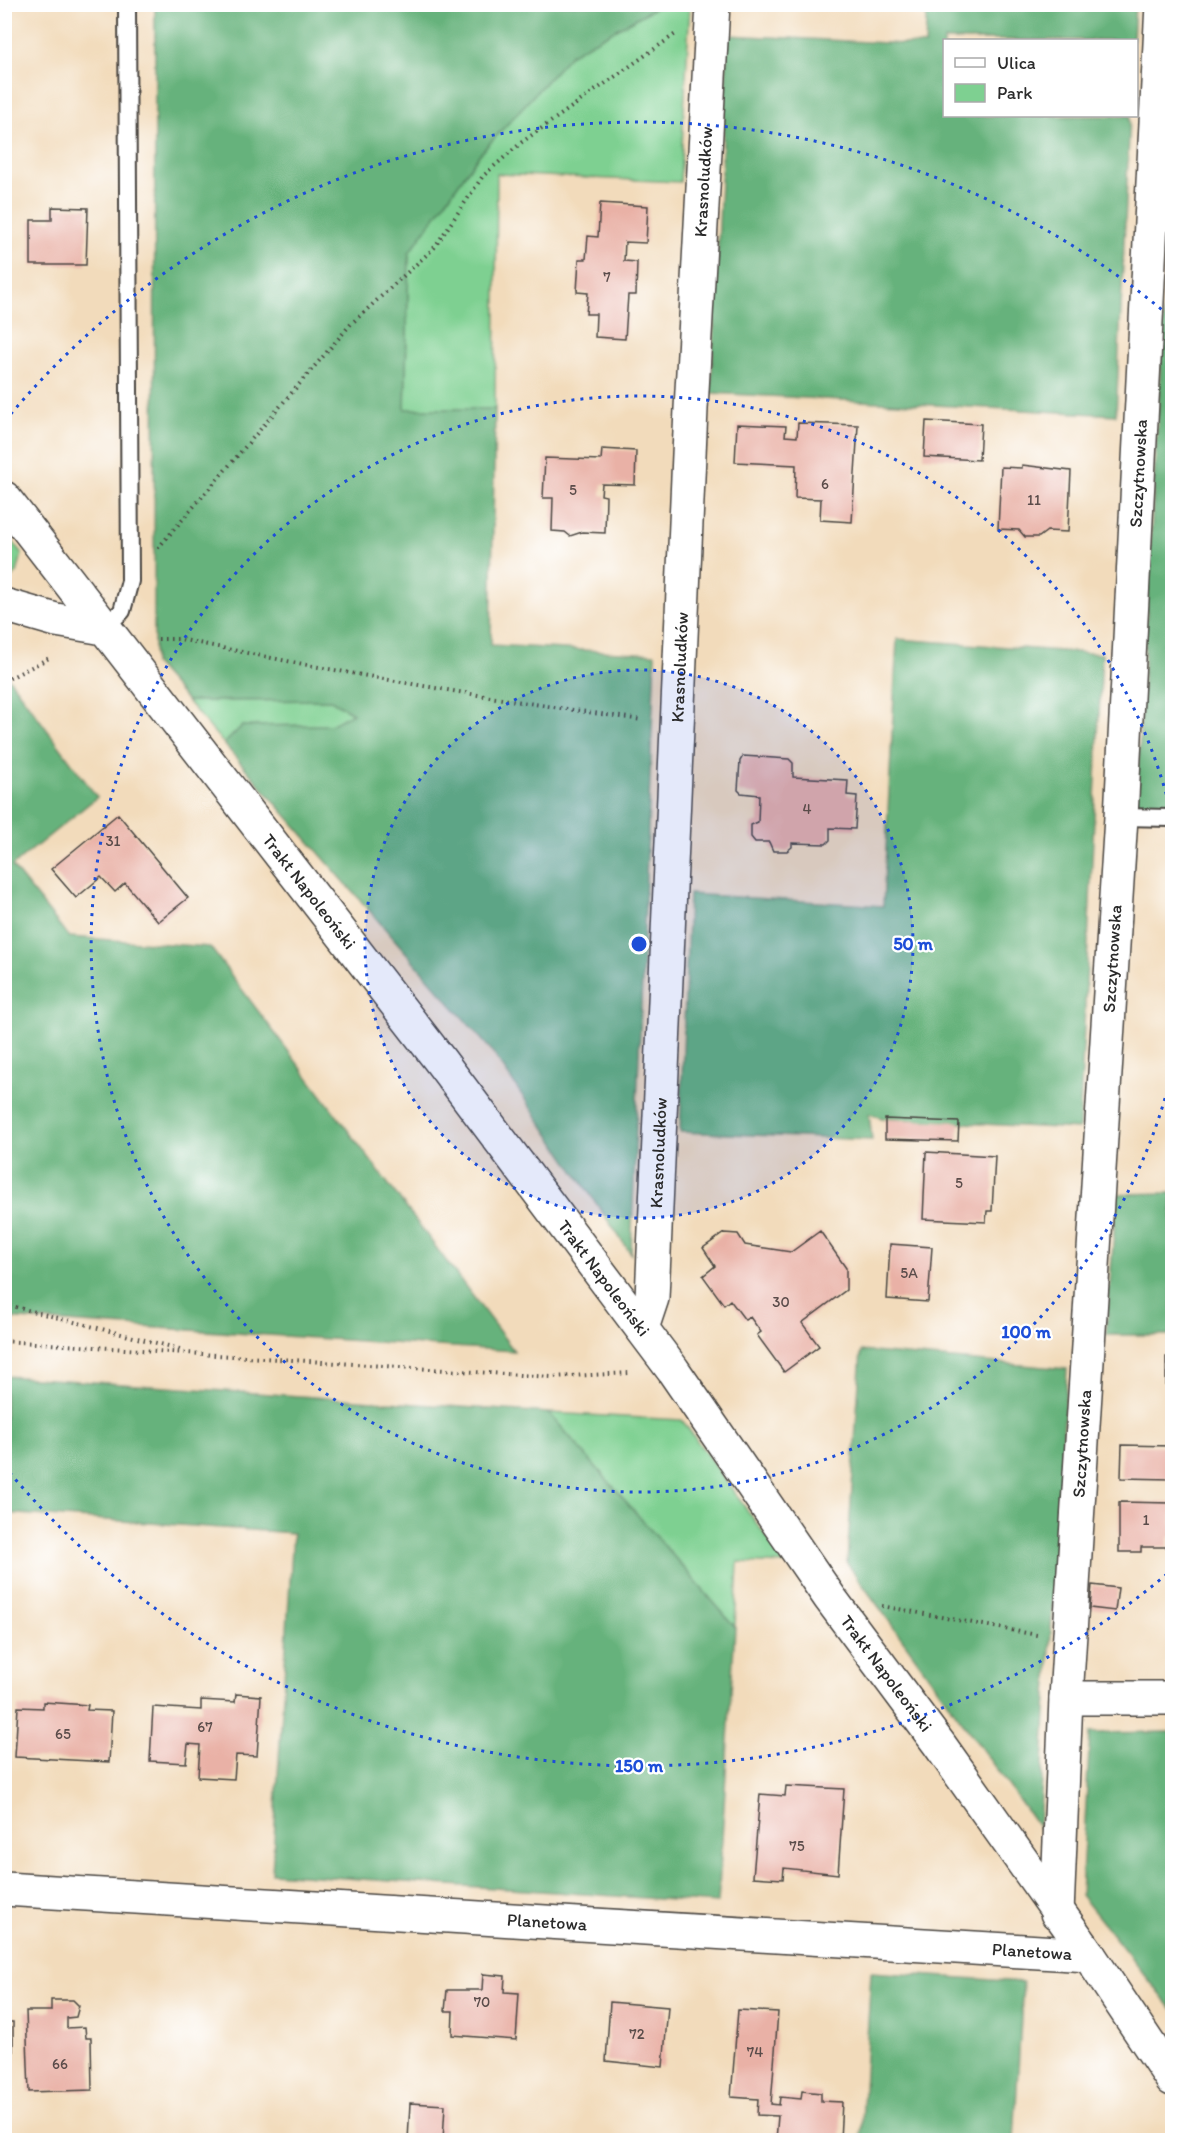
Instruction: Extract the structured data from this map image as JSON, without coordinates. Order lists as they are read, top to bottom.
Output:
{
  "streets": {
    "street": [
      "Krasnoludków",
      "Szczytnowska",
      "Trakt Napoleoński",
      "Planetowa"
    ]
  },
  "crossings": [
    ["Krasnoludków", "Trakt Napoleoński"],
    ["Szczytnowska", "Trakt Napoleoński"],
    ["Trakt Napoleoński", "Planetowa"]
  ],
  "house_numbers": [
    "7",
    "6",
    "5",
    "11",
    "4",
    "31",
    "5",
    "5A",
    "30",
    "1",
    "67",
    "65",
    "75",
    "70",
    "72",
    "74",
    "66"
  ],
  "legend": ["Ulica", "Park"],
  "rings": ["50 m", "100 m", "150 m"]
}
